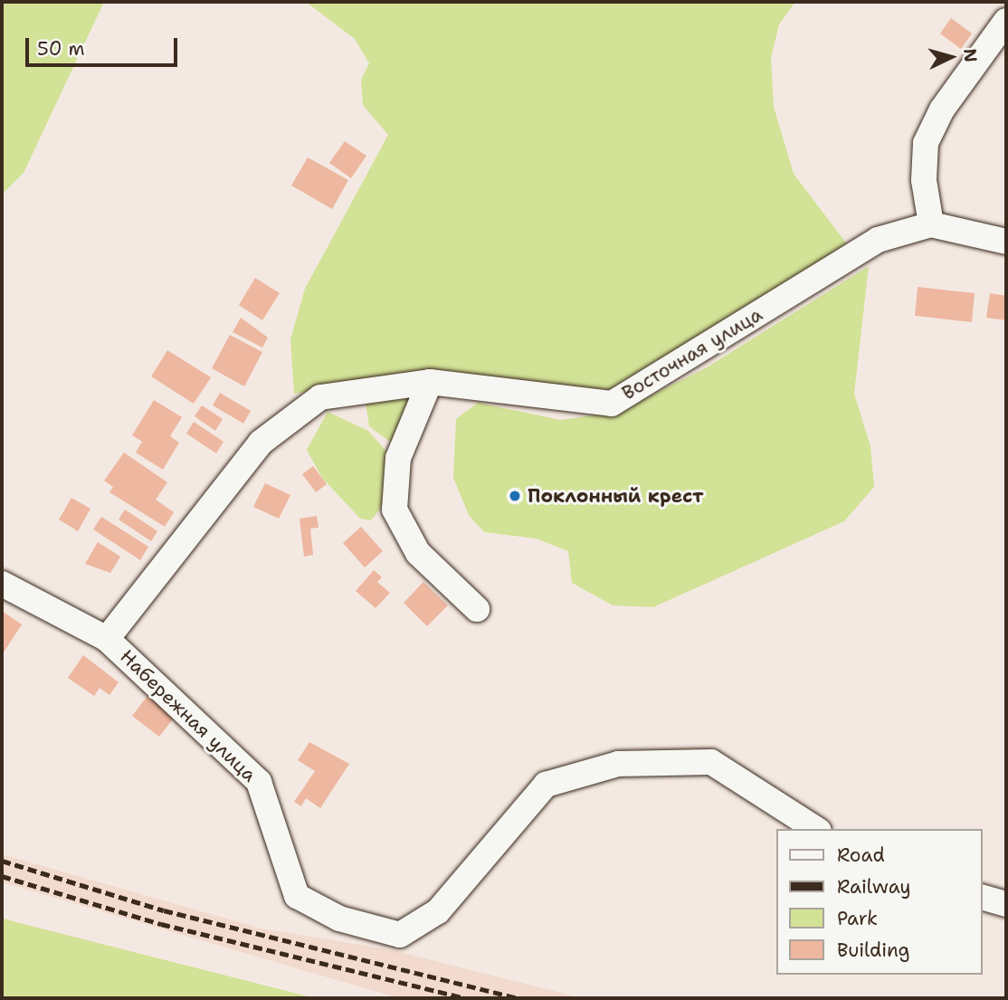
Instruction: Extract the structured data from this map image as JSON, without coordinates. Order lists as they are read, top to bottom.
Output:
{
  "streets": {
    "street": ["Восточная улица", "Набережная улица"]
  },
  "crossings": [
    ["Восточная улица", "Набережная улица"]
  ],
  "places": ["Поклонный крест"],
  "legend": [
    "Road",
    "Railway",
    "Park",
    "Building"
  ],
  "scale_bar": "50 m",
  "north": "right"
}
